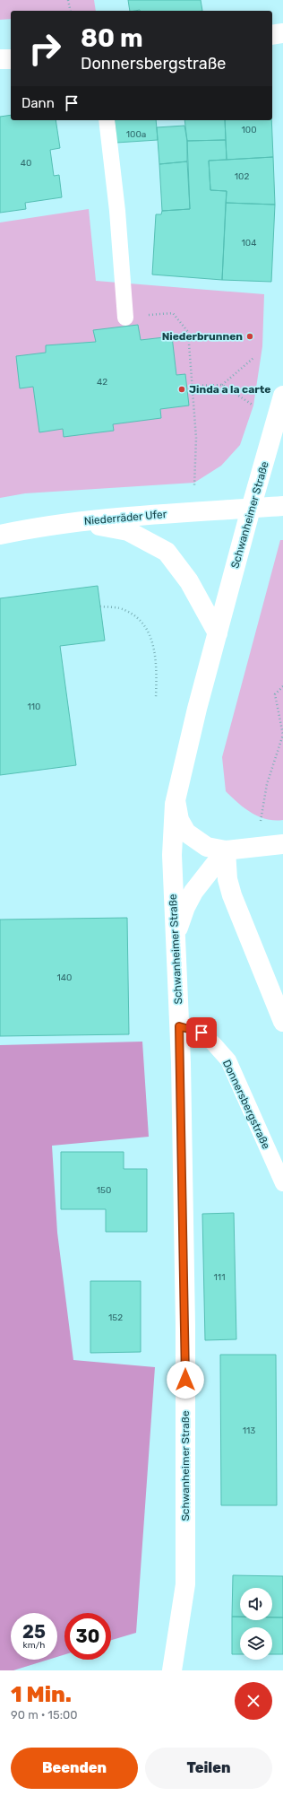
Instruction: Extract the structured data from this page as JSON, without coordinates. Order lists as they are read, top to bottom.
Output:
{
  "streets": {
    "street": ["Schwanheimer Straße", "Niederräder Ufer"],
    "lane": ["Donnersbergstraße"]
  },
  "crossings": [
    ["Schwanheimer Straße", "Niederräder Ufer"],
    ["Schwanheimer Straße", "Donnersbergstraße"]
  ],
  "places": ["Niederbrunnen", "Jinda a la carte"],
  "house_numbers": [
    "100",
    "100a",
    "40",
    "102",
    "104",
    "42",
    "110",
    "140",
    "150",
    "111",
    "152",
    "113"
  ],
  "page": {
    "turn": ["80 m", "Donnersbergstraße"],
    "then": "Dann",
    "speed": "25 km/h",
    "limit": "30",
    "heading": ["1 Min.", "90 m · 15:00"],
    "buttons": ["Beenden", "Teilen"]
  }
}
